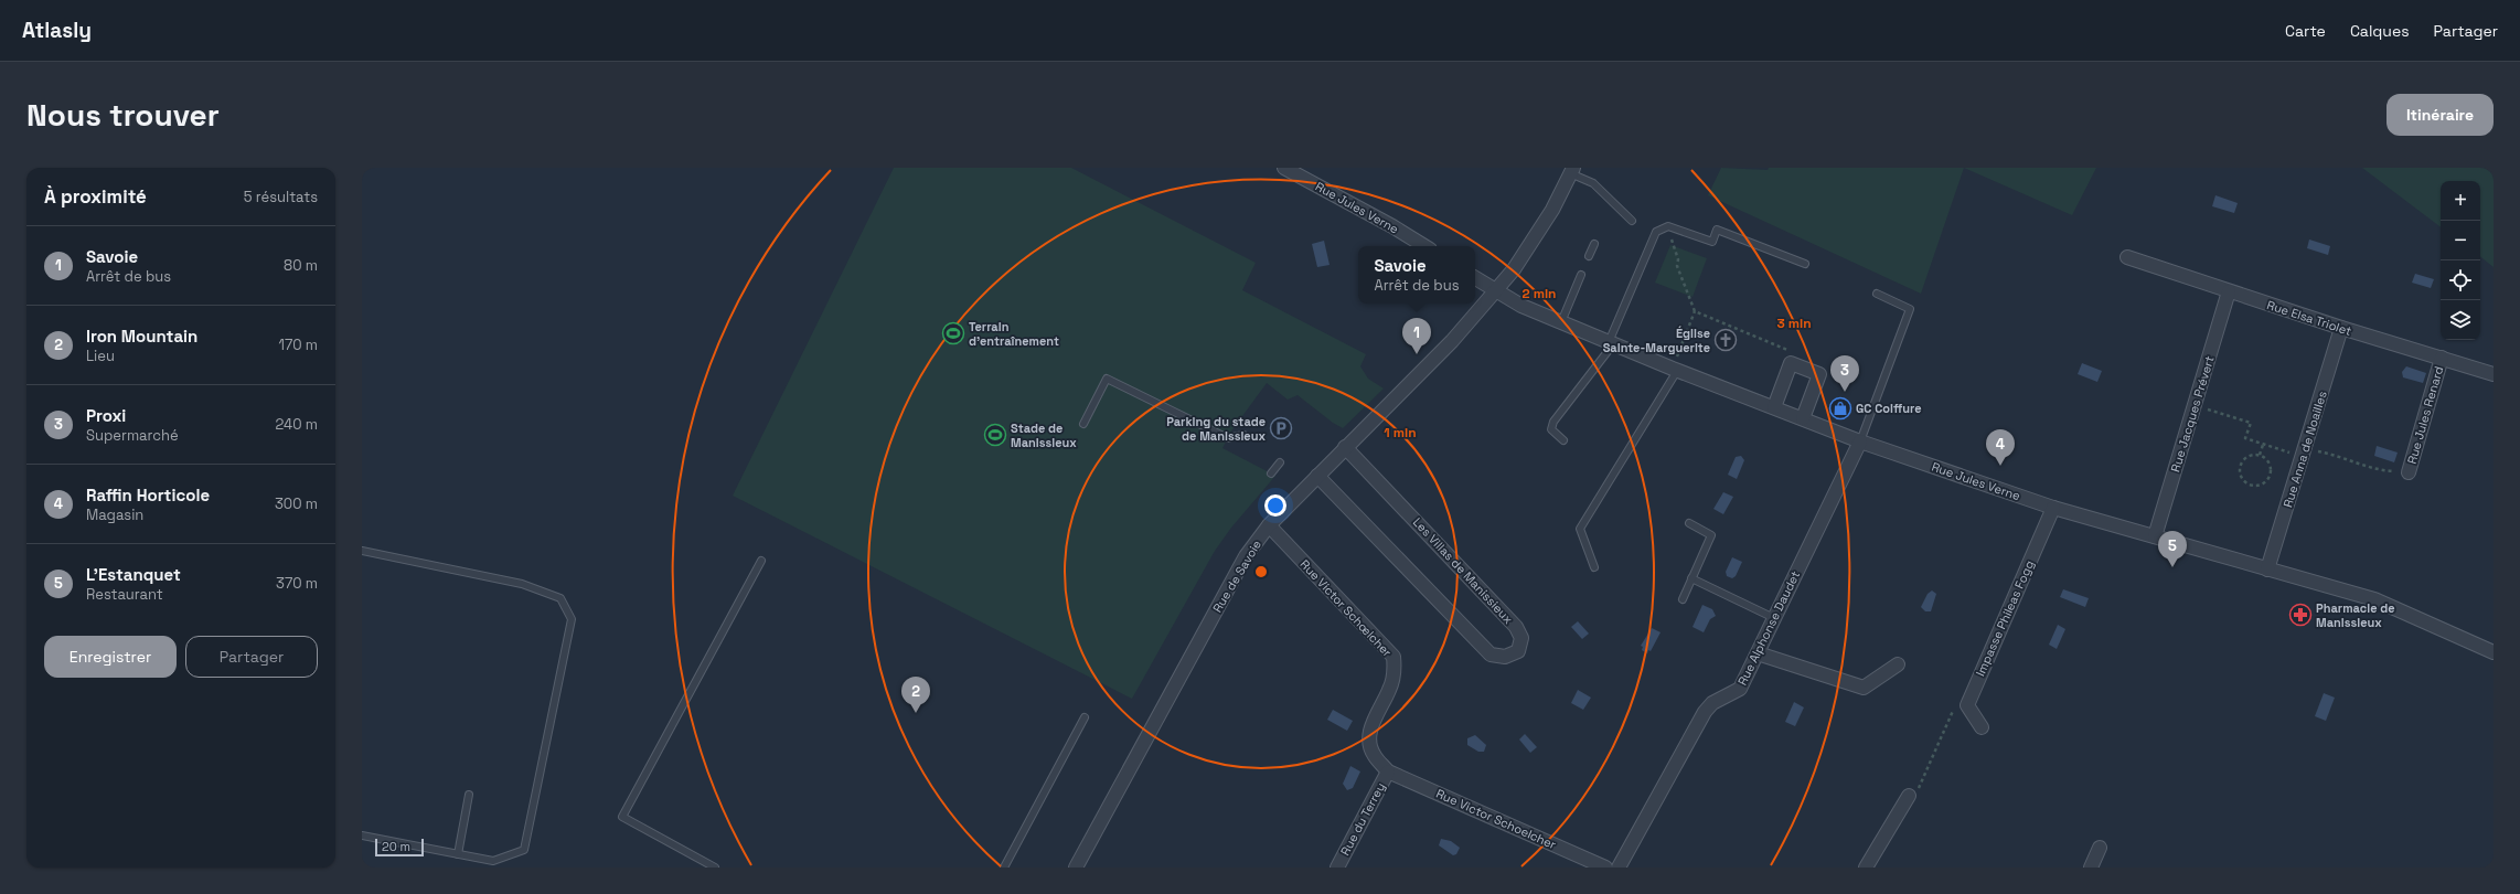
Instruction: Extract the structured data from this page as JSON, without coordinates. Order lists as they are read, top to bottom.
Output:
{
  "streets": {
    "street": [
      "Rue Jules Verne",
      "Rue Elsa Triolet",
      "Rue Jacques Prévert",
      "Rue Jules Renard",
      "Rue Anna de Noailles",
      "Les Villas de Manissieux",
      "Rue de Savoie",
      "Rue Victor Schœlcher",
      "Impasse Phileas Fogg",
      "Rue Alphonse Daudet",
      "Rue du Terrey",
      "Rue Victor Schoelcher"
    ]
  },
  "crossings": [
    ["Rue Jules Verne", "Rue Jacques Prévert"],
    ["Rue Jules Verne", "Rue Anna de Noailles"],
    ["Rue Jules Verne", "Rue de Savoie"],
    ["Rue Jules Verne", "Impasse Phileas Fogg"],
    ["Rue Jules Verne", "Rue Alphonse Daudet"],
    ["Rue Elsa Triolet", "Rue Jacques Prévert"],
    ["Rue Elsa Triolet", "Rue Jules Renard"],
    ["Rue Elsa Triolet", "Rue Anna de Noailles"],
    ["Les Villas de Manissieux", "Rue de Savoie"],
    ["Rue de Savoie", "Rue Victor Schœlcher"],
    ["Rue Victor Schœlcher", "Rue du Terrey"],
    ["Rue Victor Schœlcher", "Rue Victor Schoelcher"],
    ["Rue du Terrey", "Rue Victor Schoelcher"]
  ],
  "places": {
    "sports": ["Terrain d'entraînement", "Stade de Manissieux"],
    "church": ["Église Sainte-Marguerite"],
    "shop": ["GC Coiffure"],
    "parking": ["Parking du stade de Manissieux"],
    "pharmacy": ["Pharmacie de Manissieux"]
  },
  "scale_bar": "20 m",
  "page": {
    "header": "Atlasly",
    "nav": ["Carte", "Calques", "Partager"],
    "buttons": [
      "Itinéraire",
      ["Enregistrer", "Partager"]
    ],
    "title": "Nous trouver",
    "heading": ["À proximité", "5 résultats"],
    "map_buttons": ["+", "−"],
    "list": [
      {
        "mark": "1",
        "name": "Savoie",
        "note": "Arrêt de bus",
        "value": "80 m"
      },
      {
        "mark": "2",
        "name": "Iron Mountain",
        "note": "Lieu",
        "value": "170 m"
      },
      {
        "mark": "3",
        "name": "Proxi",
        "note": "Supermarché",
        "value": "240 m"
      },
      {
        "mark": "4",
        "name": "Raffin Horticole",
        "note": "Magasin",
        "value": "300 m"
      },
      {
        "mark": "5",
        "name": "L'Estanquet",
        "note": "Restaurant",
        "value": "370 m"
      }
    ],
    "popup": ["Savoie", "Arrêt de bus"],
    "pins": [
      "1",
      "3",
      "4",
      "5",
      "2"
    ],
    "scale": "20 m"
  },
  "rings": ["2 min", "3 min", "1 min"]
}
